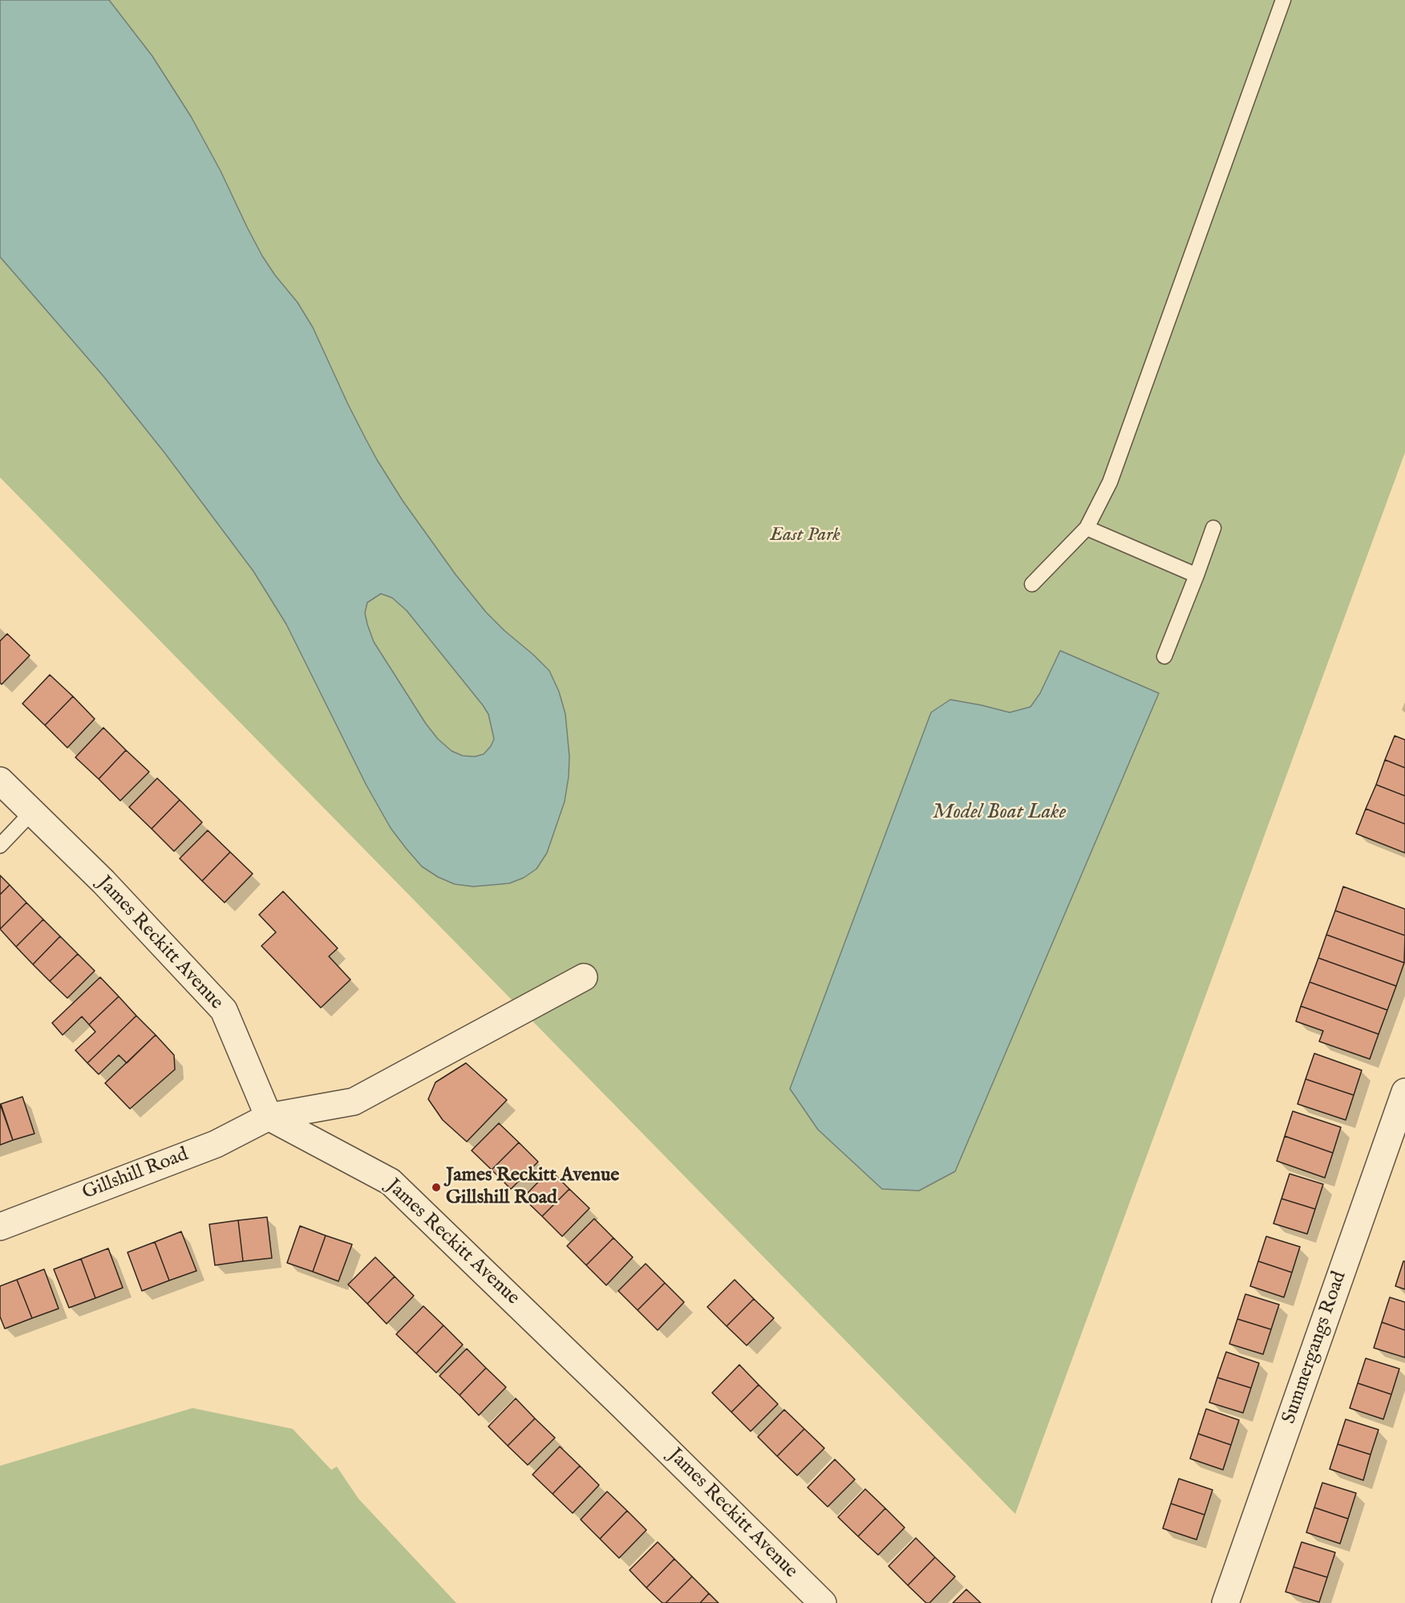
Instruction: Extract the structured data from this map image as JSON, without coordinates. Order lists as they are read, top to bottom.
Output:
{
  "streets": {
    "street": ["James Reckitt Avenue", "Gillshill Road", "Summergangs Road"]
  },
  "crossings": [
    ["James Reckitt Avenue", "Gillshill Road"]
  ],
  "water": ["Model Boat Lake"],
  "parks": ["East Park"],
  "places": ["James Reckitt Avenue Gillshill Road"]
}
